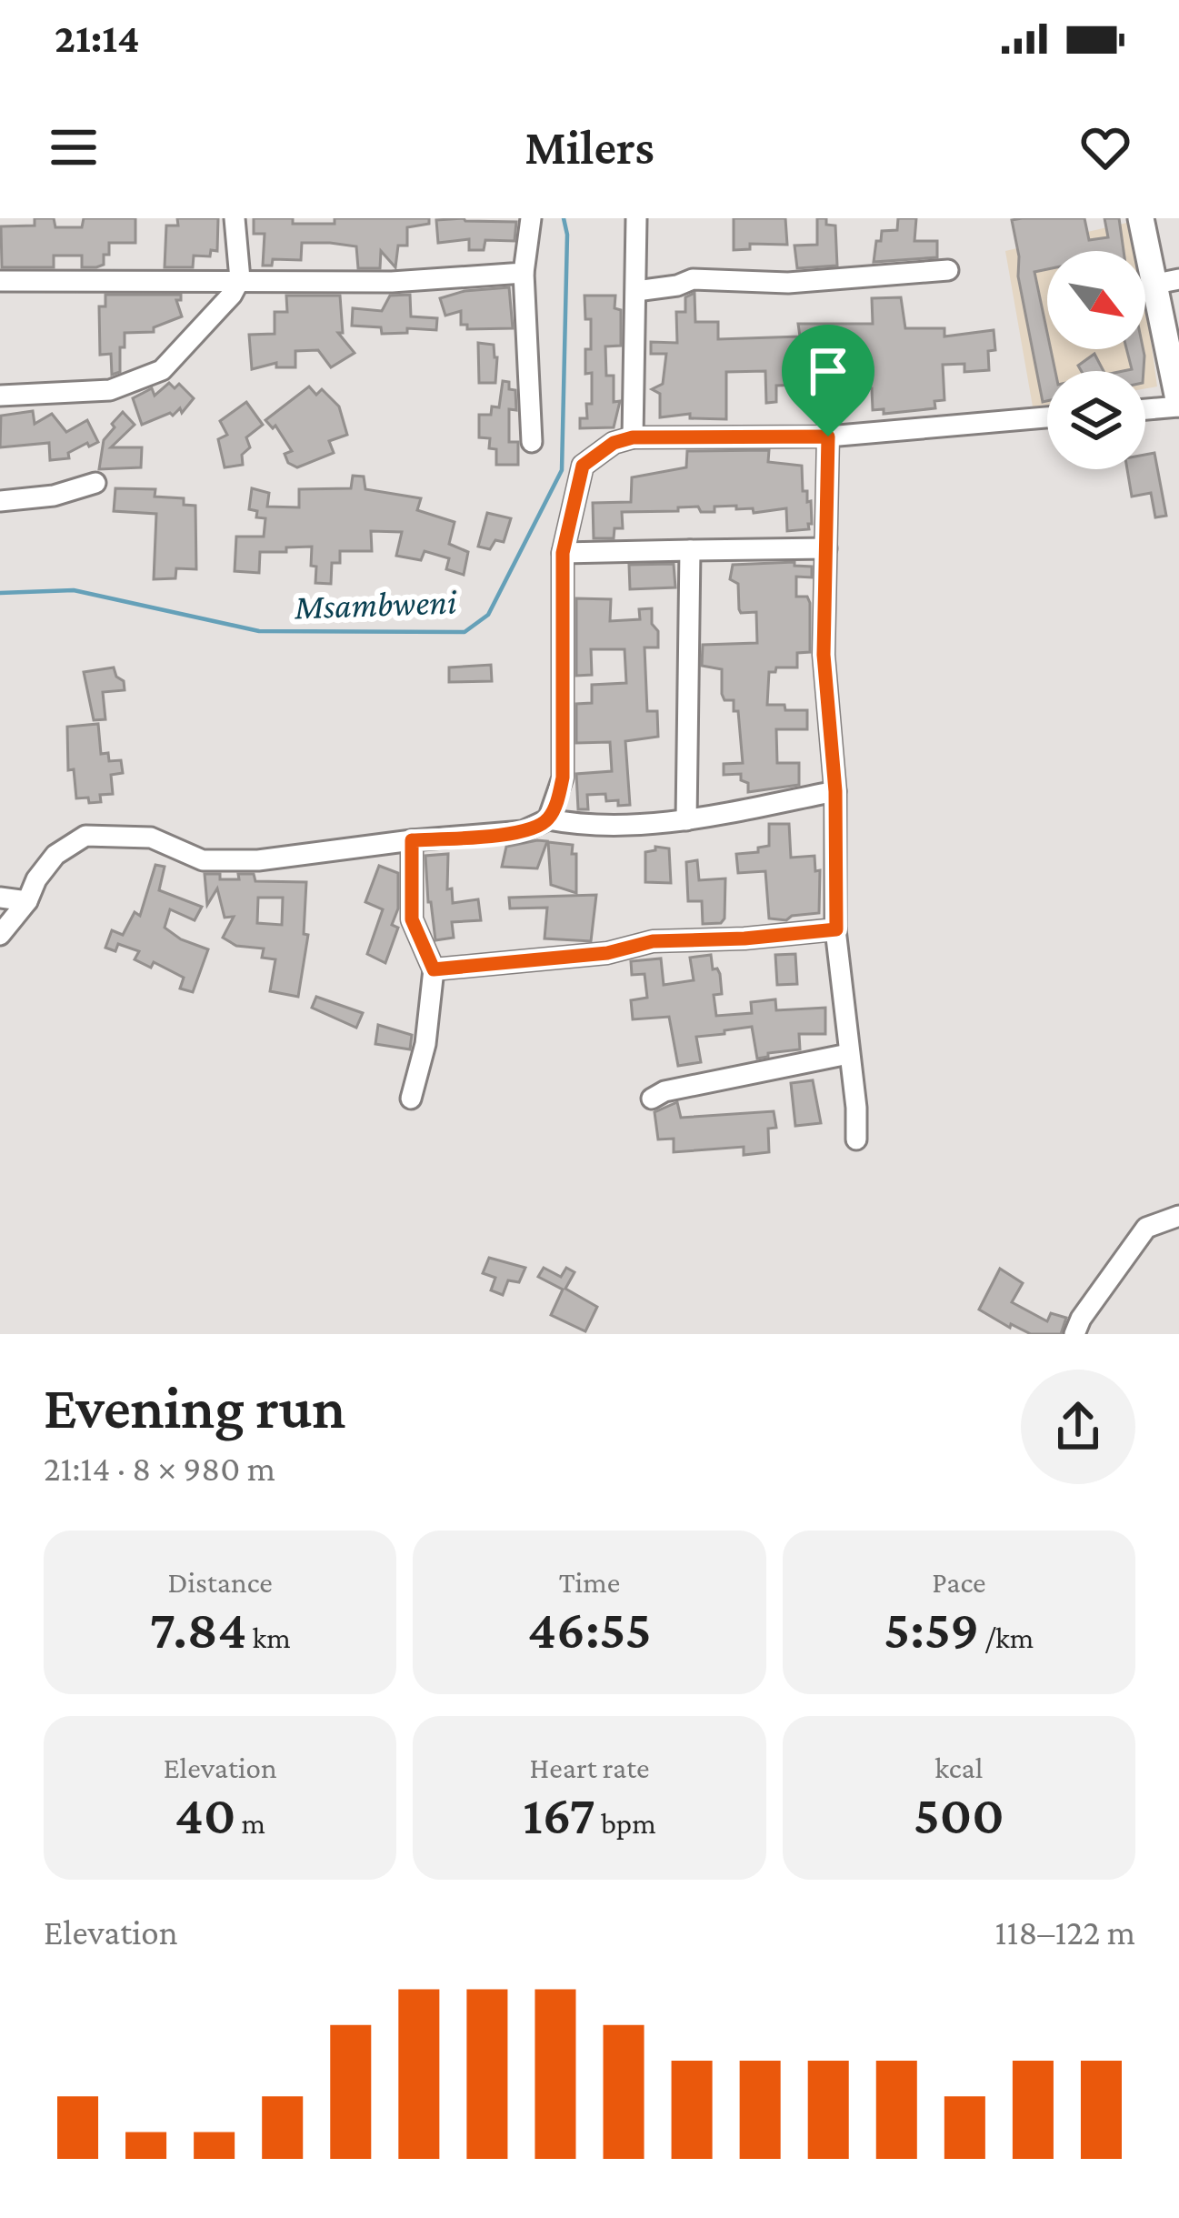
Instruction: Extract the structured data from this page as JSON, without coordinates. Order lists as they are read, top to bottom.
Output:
{
  "water": ["Msambweni"],
  "north": "bottom right",
  "page": {
    "status": "21:14",
    "header": "Milers",
    "heading": ["Evening run", "21:14 · 8 × 980 m"],
    "stats": [
      ["Distance", "7.84 km"],
      ["Time", "46:55"],
      ["Pace", "5:59 /km"],
      ["Elevation", "40 m"],
      ["Heart rate", "167 bpm"],
      ["kcal", "500"]
    ],
    "chart": ["Elevation", "118–122 m"]
  }
}
